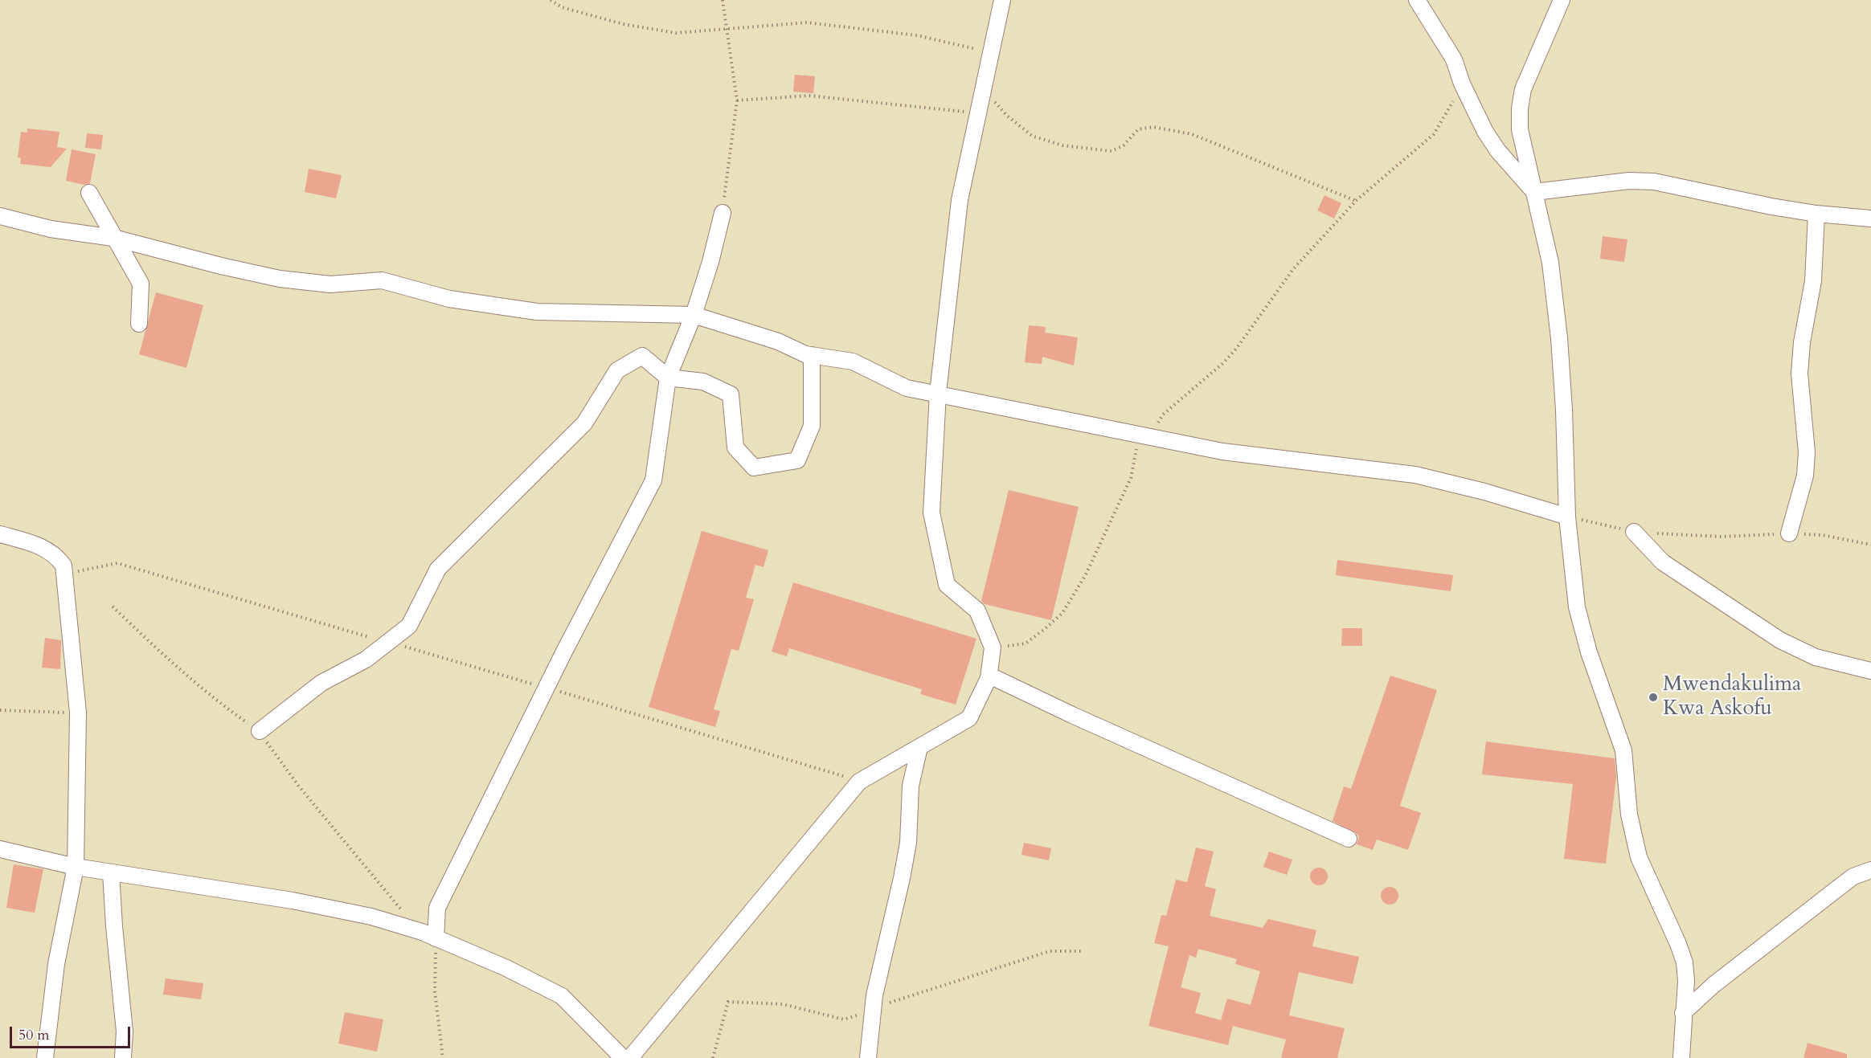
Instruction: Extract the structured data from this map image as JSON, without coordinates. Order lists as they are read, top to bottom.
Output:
{
  "places": ["Mwendakulima Kwa Askofu"],
  "scale_bar": "50 m"
}
